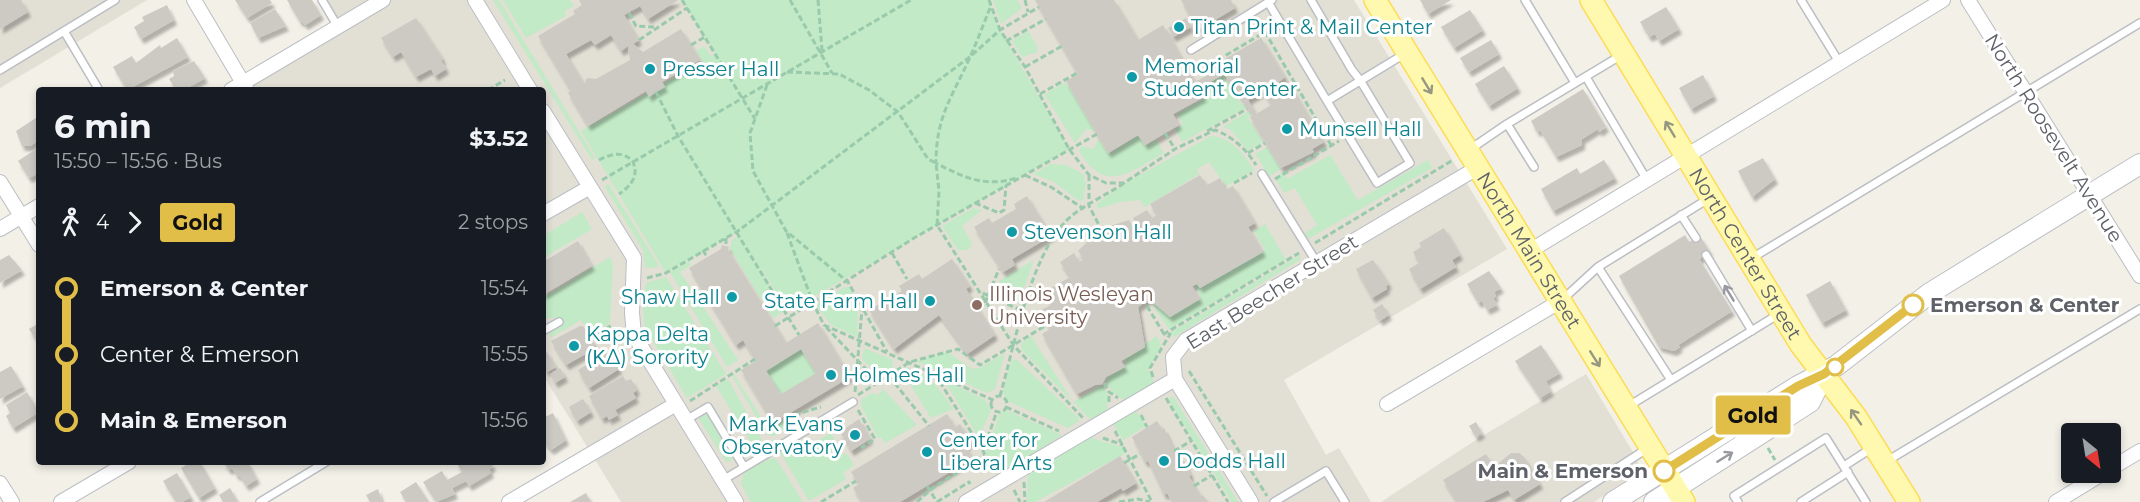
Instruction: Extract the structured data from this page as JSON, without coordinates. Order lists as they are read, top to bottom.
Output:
{
  "streets": {
    "main road": ["North Main Street", "North Center Street"],
    "street": ["North Roosevelt Avenue", "East Beecher Street"]
  },
  "crossings": [
    ["North Main Street", "East Beecher Street"]
  ],
  "one_way": ["North Main Street", "North Center Street"],
  "places": [
    "Titan Print & Mail Center",
    "Presser Hall",
    "Memorial Student Center",
    "Munsell Hall",
    "Stevenson Hall",
    "Shaw Hall",
    "State Farm Hall",
    "Illinois Wesleyan University",
    "Emerson & Center",
    "Kappa Delta (ΚΔ) Sorority",
    "Holmes Hall",
    "Mark Evans Observatory",
    "Center for Liberal Arts",
    "Dodds Hall",
    "Main & Emerson"
  ],
  "lines": ["bus line Gold"],
  "north": "bottom right",
  "page": {
    "on_map": "Gold",
    "heading": ["6 min", "15:50 – 15:56 · Bus", "$3.52"],
    "legs": ["4", "Gold", "2 stops"],
    "list": [
      {
        "name": "Emerson & Center",
        "value": "15:54"
      },
      {
        "name": "Center & Emerson",
        "value": "15:55"
      },
      {
        "name": "Main & Emerson",
        "value": "15:56"
      }
    ]
  }
}
